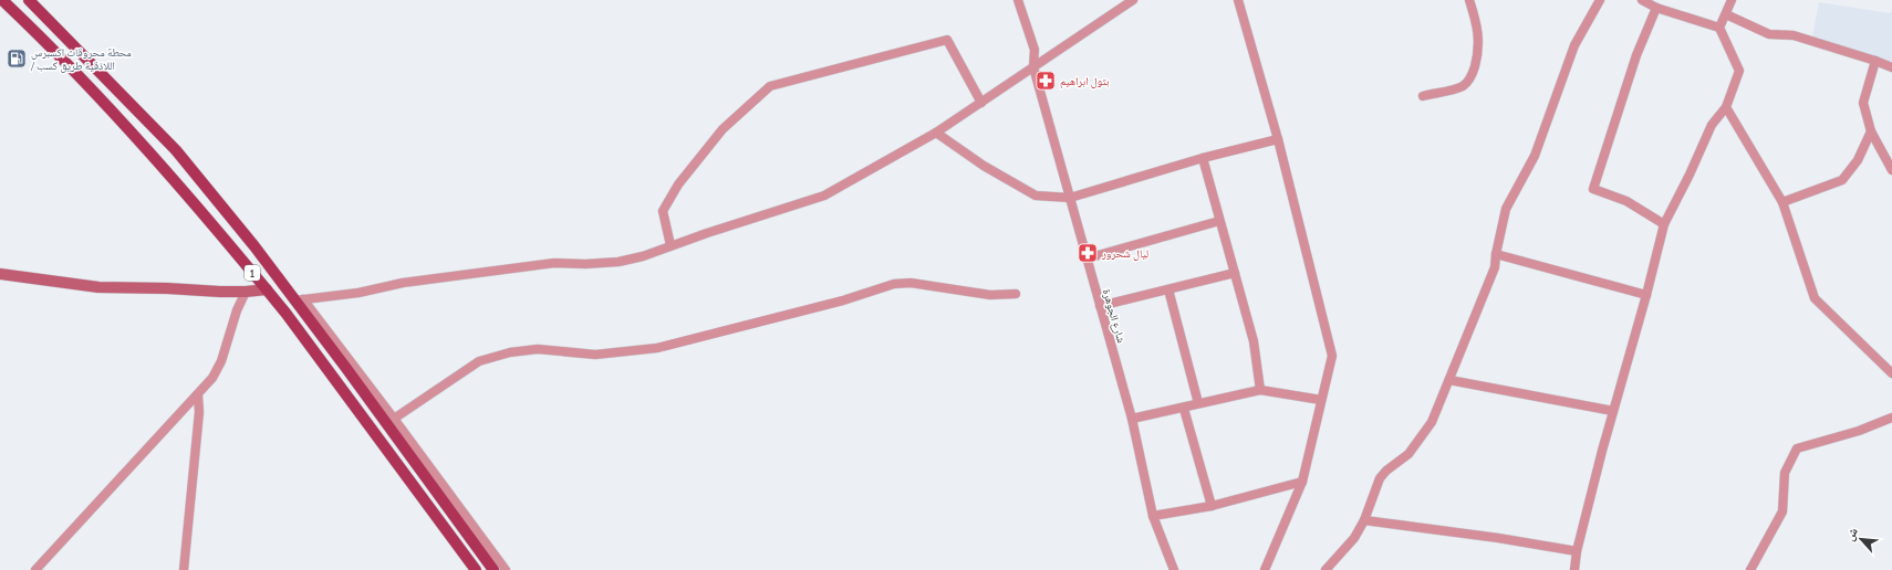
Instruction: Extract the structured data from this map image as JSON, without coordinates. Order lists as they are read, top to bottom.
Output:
{
  "streets": {
    "main road": ["1"],
    "street": ["شارع الجوهرة"]
  },
  "places": {
    "fuel station": ["محطة محروقات اكسبرس / اللاذقية طريق كسب"],
    "pharmacy": ["بتول ابراهيم", "ليال شحرور"]
  },
  "north": "top left"
}
